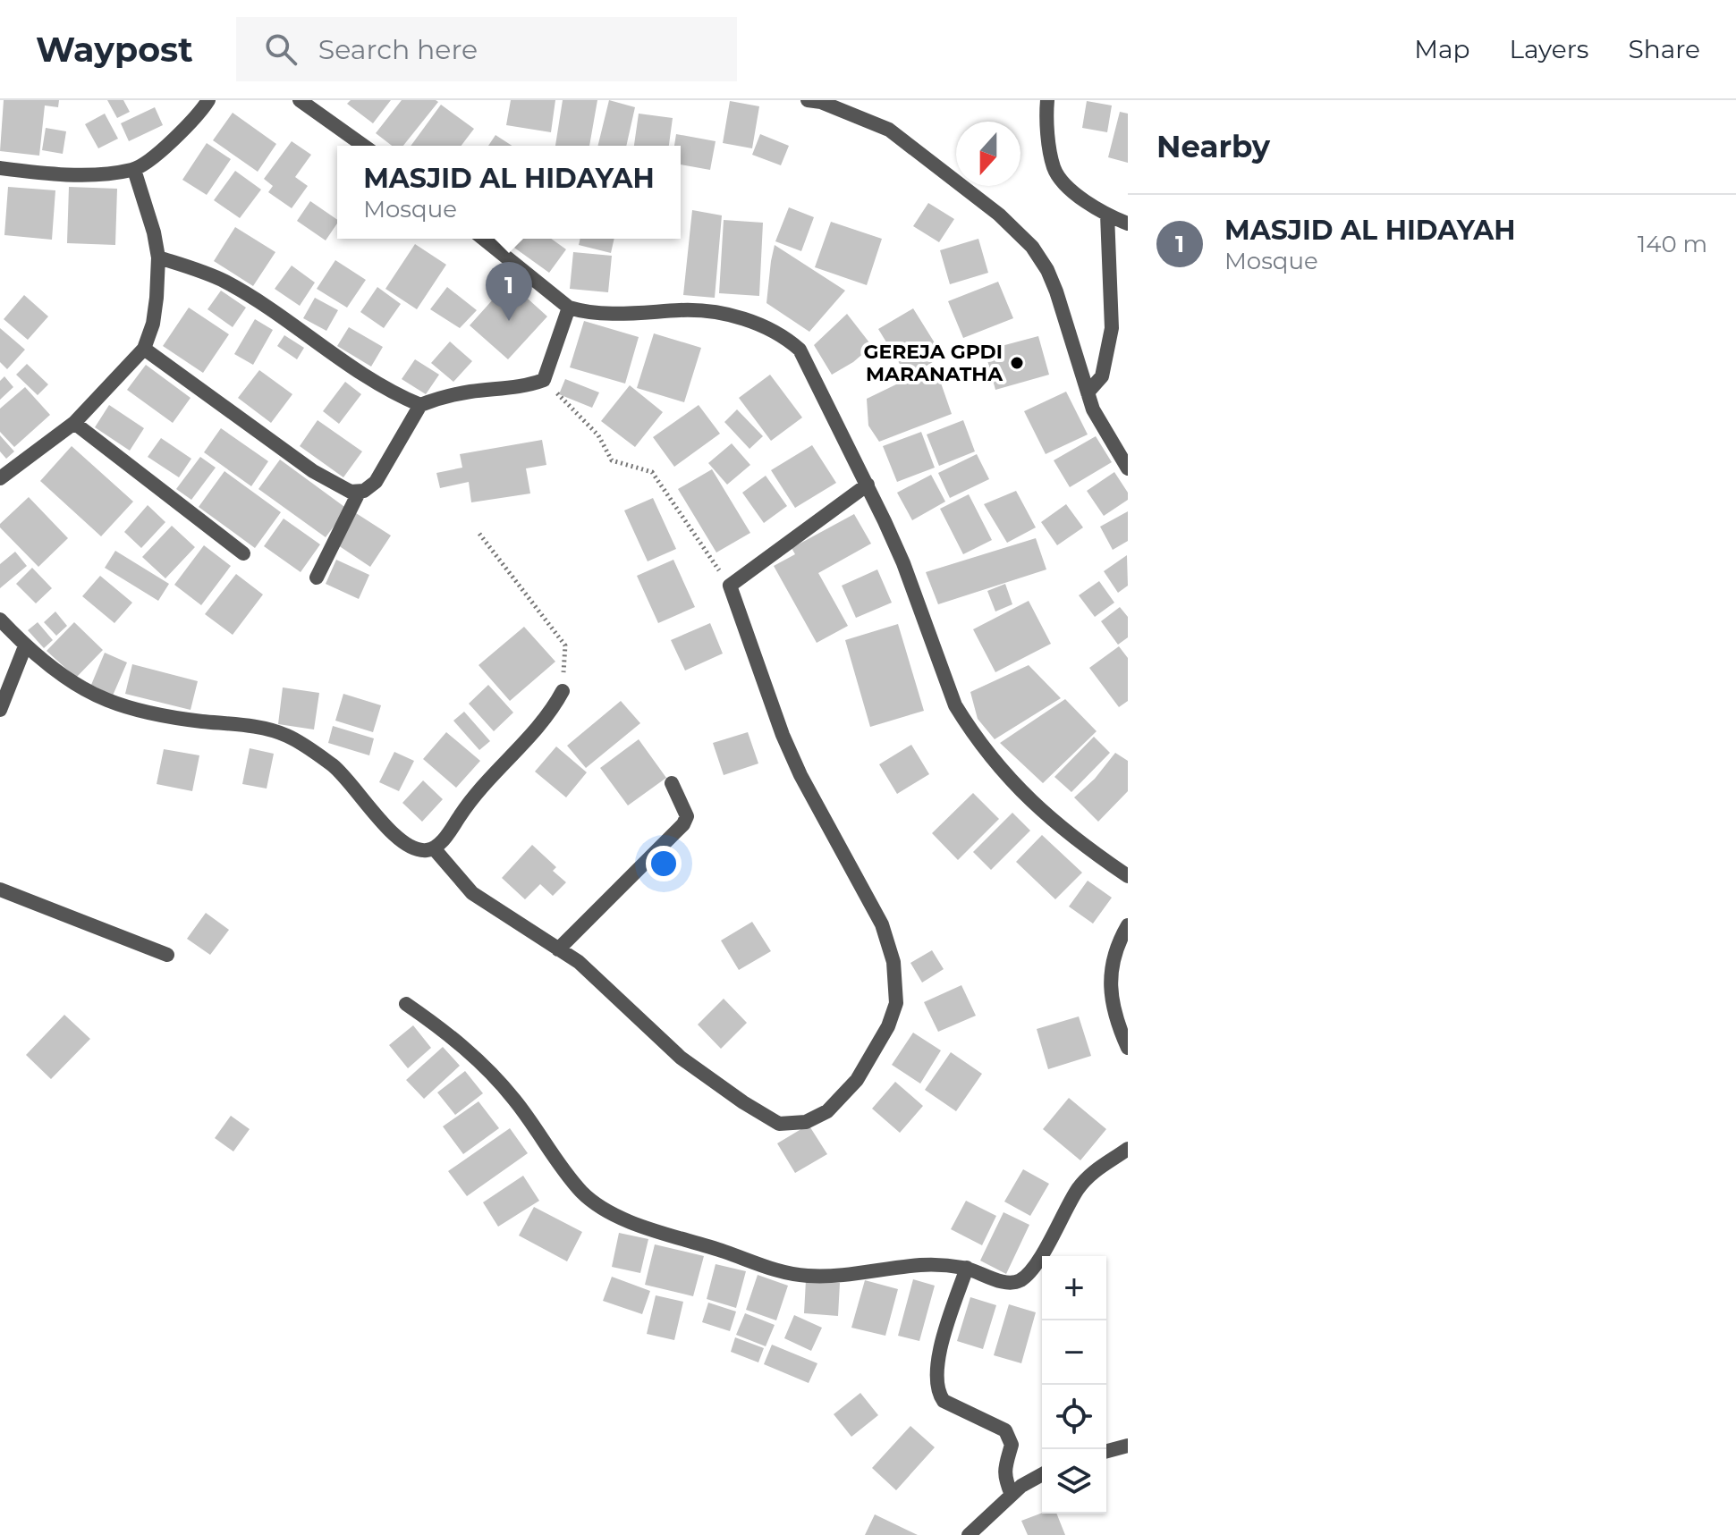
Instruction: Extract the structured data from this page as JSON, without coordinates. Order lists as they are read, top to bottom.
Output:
{
  "places": ["GEREJA GPDI MARANATHA"],
  "north": "bottom",
  "page": {
    "header": "Waypost",
    "search": "Search here",
    "nav": ["Map", "Layers", "Share"],
    "heading": "Nearby",
    "popup": ["MASJID AL HIDAYAH", "Mosque"],
    "list": [
      {
        "mark": "1",
        "name": "MASJID AL HIDAYAH",
        "note": "Mosque",
        "value": "140 m"
      }
    ],
    "pins": "1",
    "map_buttons": ["+", "−"]
  }
}
